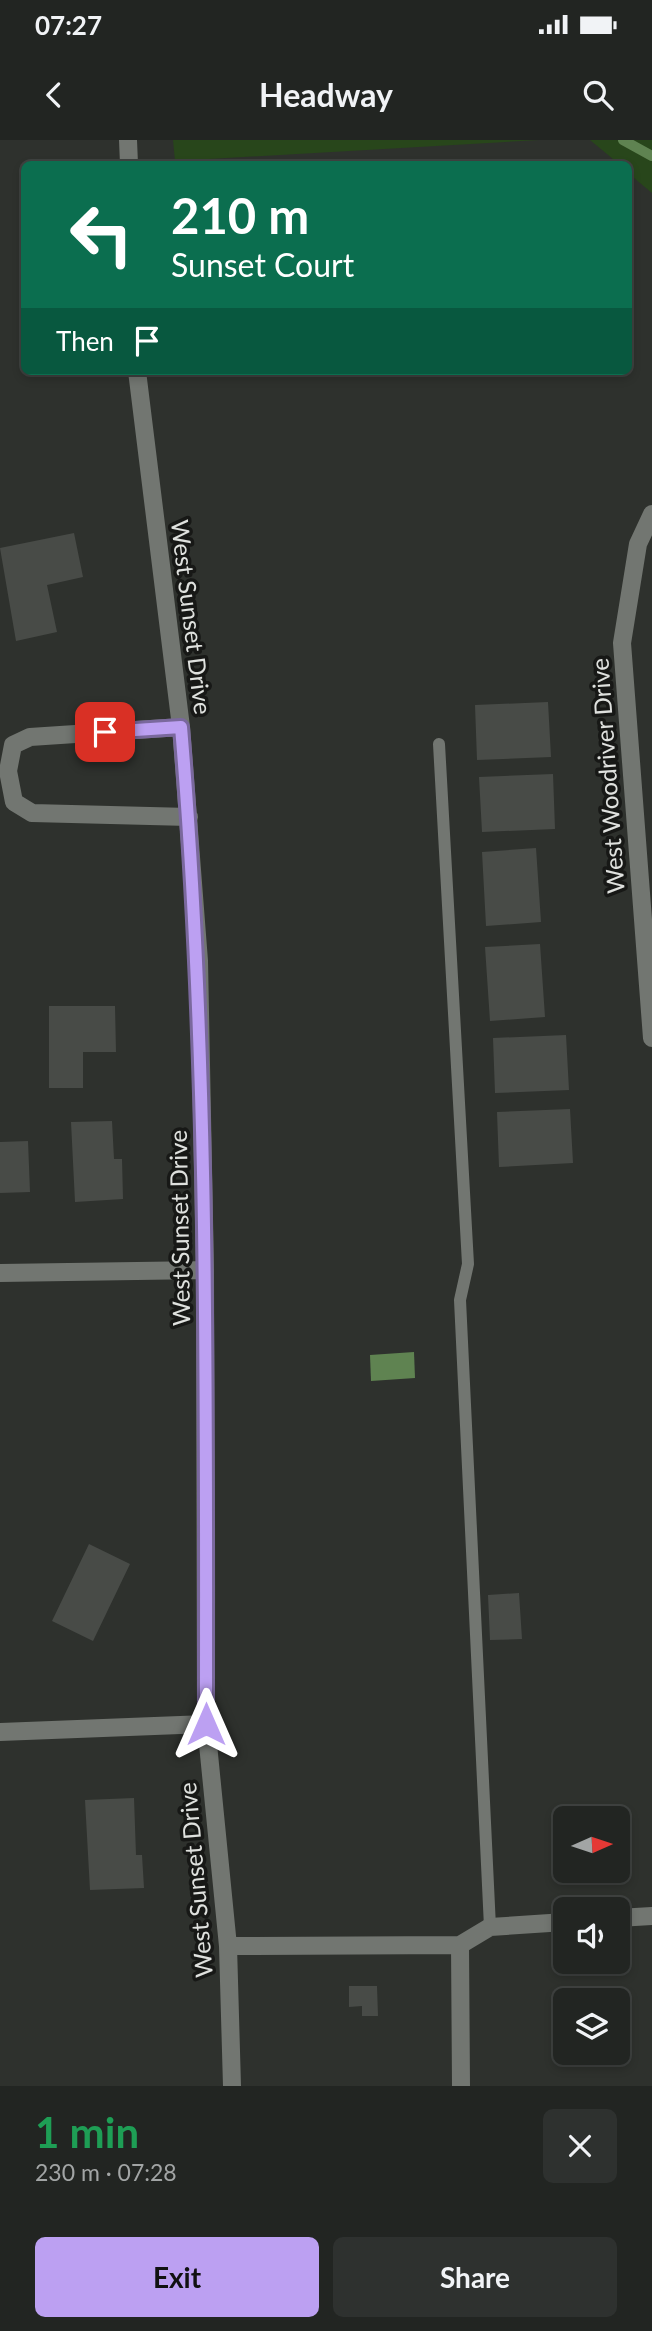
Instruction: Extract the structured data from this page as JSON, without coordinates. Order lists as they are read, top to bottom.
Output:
{
  "streets": {
    "street": ["West Sunset Drive", "West Woodriver Drive"]
  },
  "north": "right",
  "page": {
    "status": "07:27",
    "header": "Headway",
    "turn": ["210 m", "Sunset Court"],
    "then": "Then",
    "heading": ["1 min", "230 m · 07:28"],
    "buttons": ["Exit", "Share"]
  }
}
